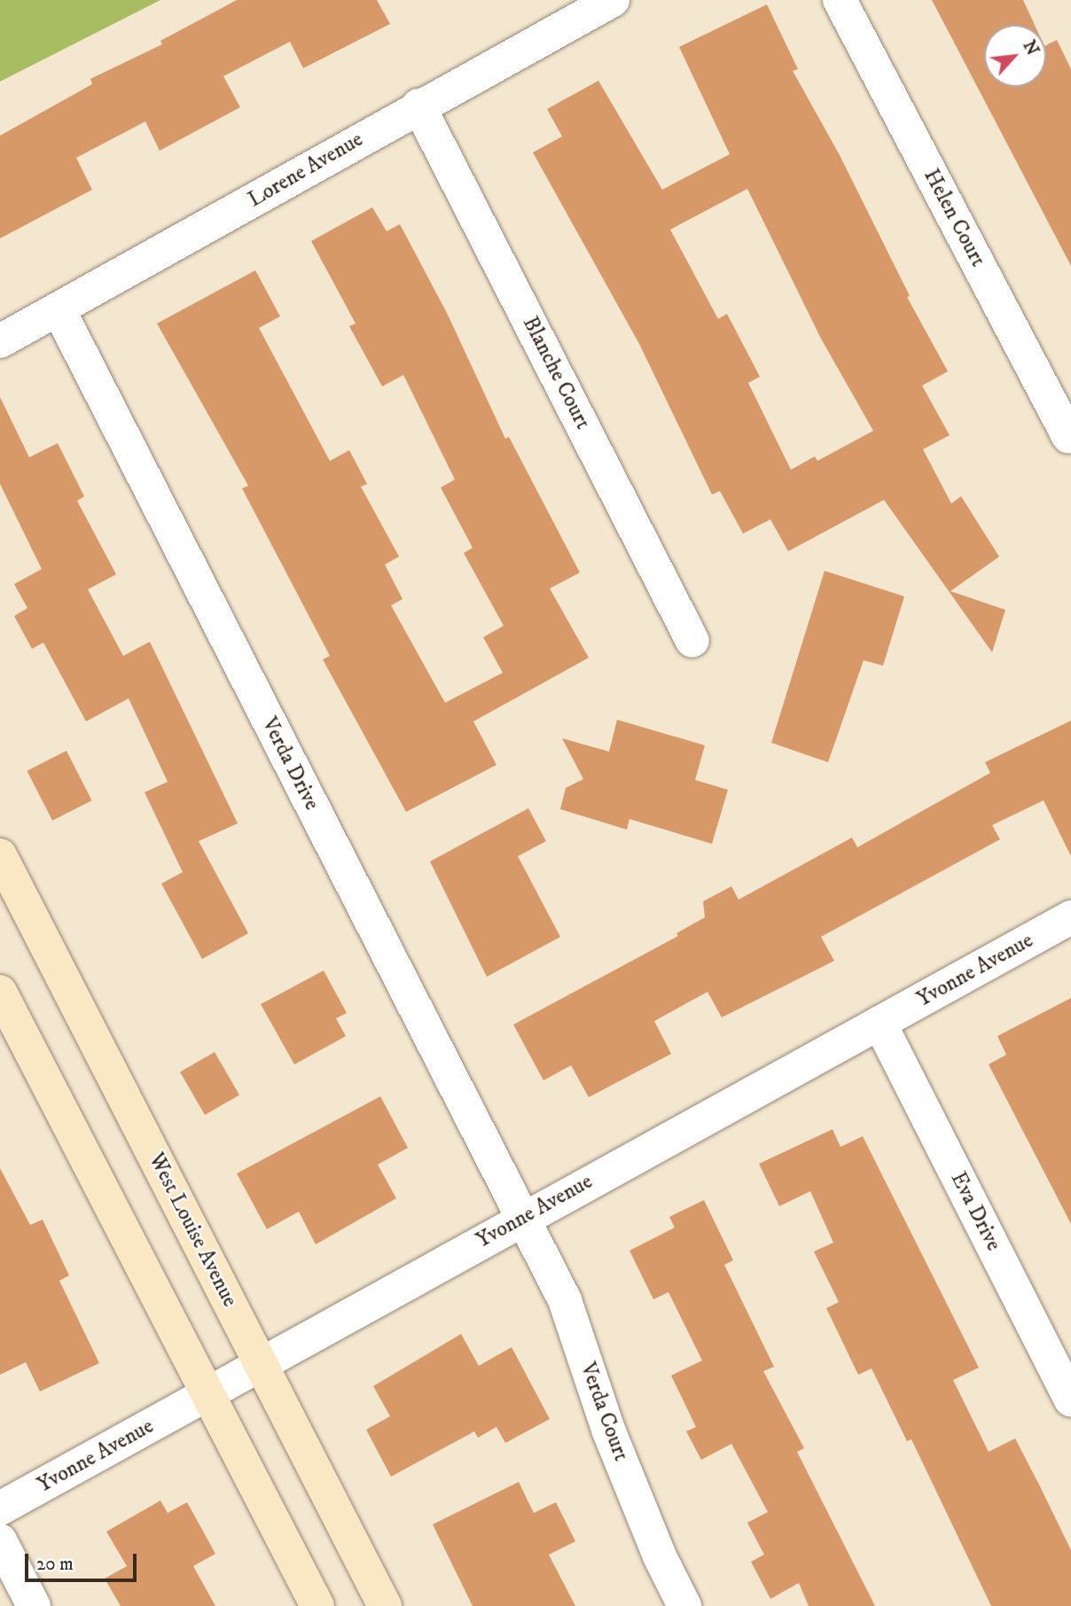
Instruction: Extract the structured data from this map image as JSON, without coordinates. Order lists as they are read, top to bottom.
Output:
{
  "streets": {
    "main road": ["West Louise Avenue"],
    "street": [
      "Lorene Avenue",
      "Helen Court",
      "Blanche Court",
      "Verda Drive",
      "Yvonne Avenue",
      "Eva Drive",
      "Verda Court"
    ]
  },
  "crossings": [
    ["Lorene Avenue", "Blanche Court"],
    ["Lorene Avenue", "Verda Drive"],
    ["Verda Drive", "Yvonne Avenue"],
    ["Verda Drive", "Verda Court"],
    ["Yvonne Avenue", "Eva Drive"],
    ["Yvonne Avenue", "West Louise Avenue"],
    ["Yvonne Avenue", "Verda Court"]
  ],
  "scale_bar": "20 m",
  "north": "top right"
}
